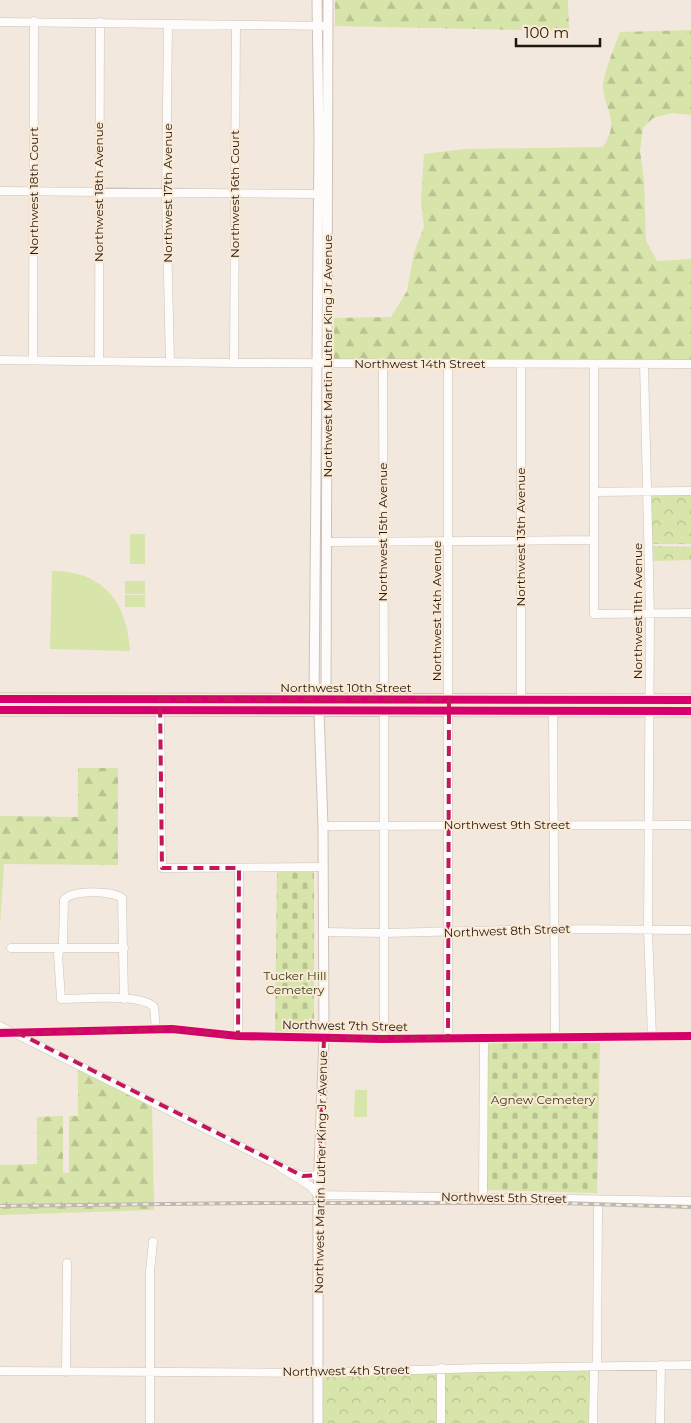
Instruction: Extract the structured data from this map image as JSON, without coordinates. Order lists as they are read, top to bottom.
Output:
{
  "streets": {
    "highway": ["Northwest 10th Street"],
    "main road": ["Northwest Martin Luther King Jr Avenue"],
    "street": [
      "Northwest 18th Court",
      "Northwest 18th Avenue",
      "Northwest 17th Avenue",
      "Northwest 16th Court",
      "Northwest 14th Street",
      "Northwest 15th Avenue",
      "Northwest 13th Avenue",
      "Northwest 14th Avenue",
      "Northwest 11th Avenue",
      "Northwest 9th Street",
      "Northwest 8th Street",
      "Northwest 7th Street",
      "Northwest 5th Street",
      "Northwest 4th Street"
    ]
  },
  "crossings": [
    ["Northwest 18th Court", "Northwest 14th Street"],
    ["Northwest 18th Avenue", "Northwest 14th Street"],
    ["Northwest 17th Avenue", "Northwest 14th Street"],
    ["Northwest 16th Court", "Northwest 14th Street"],
    ["Northwest Martin Luther King Jr Avenue", "Northwest 14th Street"],
    ["Northwest Martin Luther King Jr Avenue", "Northwest 10th Street"],
    ["Northwest Martin Luther King Jr Avenue", "Northwest 9th Street"],
    ["Northwest Martin Luther King Jr Avenue", "Northwest 8th Street"],
    ["Northwest Martin Luther King Jr Avenue", "Northwest 7th Street"],
    ["Northwest Martin Luther King Jr Avenue", "Northwest 5th Street"],
    ["Northwest Martin Luther King Jr Avenue", "Northwest 4th Street"],
    ["Northwest 14th Street", "Northwest 15th Avenue"],
    ["Northwest 14th Street", "Northwest 13th Avenue"],
    ["Northwest 14th Street", "Northwest 14th Avenue"],
    ["Northwest 14th Street", "Northwest 11th Avenue"],
    ["Northwest 15th Avenue", "Northwest 10th Street"],
    ["Northwest 15th Avenue", "Northwest 9th Street"],
    ["Northwest 15th Avenue", "Northwest 8th Street"],
    ["Northwest 15th Avenue", "Northwest 7th Street"],
    ["Northwest 13th Avenue", "Northwest 10th Street"],
    ["Northwest 14th Avenue", "Northwest 10th Street"],
    ["Northwest 14th Avenue", "Northwest 9th Street"],
    ["Northwest 14th Avenue", "Northwest 8th Street"],
    ["Northwest 14th Avenue", "Northwest 7th Street"],
    ["Northwest 11th Avenue", "Northwest 10th Street"],
    ["Northwest 11th Avenue", "Northwest 9th Street"],
    ["Northwest 11th Avenue", "Northwest 8th Street"],
    ["Northwest 11th Avenue", "Northwest 7th Street"]
  ],
  "parks": ["Tucker Hill Cemetery", "Agnew Cemetery"],
  "scale_bar": "100 m"
}
